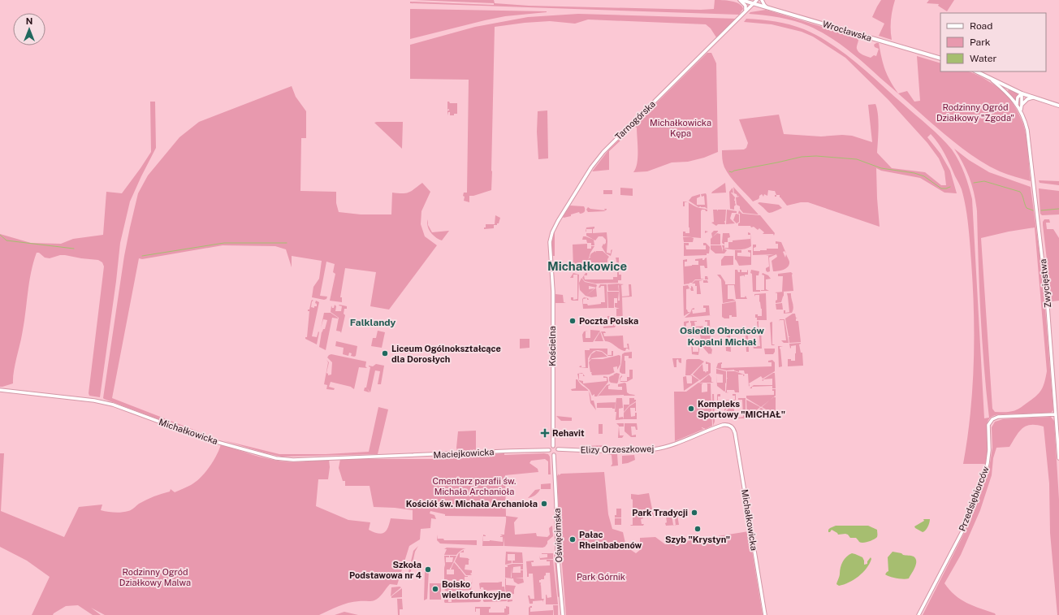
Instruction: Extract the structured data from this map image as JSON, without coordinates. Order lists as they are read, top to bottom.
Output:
{
  "streets": {
    "main road": ["Wrocławska"],
    "street": [
      "Tarnogórska",
      "Zwycięstwa",
      "Kościelna",
      "Michałkowicka",
      "Elizy Orzeszkowej",
      "Maciejkowicka",
      "Przedsiębiorców",
      "Oświęcimska"
    ]
  },
  "crossings": [
    ["Wrocławska", "Tarnogórska"],
    ["Tarnogórska", "Kościelna"],
    ["Zwycięstwa", "Przedsiębiorców"],
    ["Kościelna", "Elizy Orzeszkowej"],
    ["Kościelna", "Maciejkowicka"],
    ["Kościelna", "Oświęcimska"],
    ["Michałkowicka", "Elizy Orzeszkowej"],
    ["Michałkowicka", "Maciejkowicka"],
    ["Elizy Orzeszkowej", "Maciejkowicka"],
    ["Elizy Orzeszkowej", "Oświęcimska"],
    ["Maciejkowicka", "Oświęcimska"]
  ],
  "districts": ["Michałkowice", "Falklandy", "Osiedle Obrońców Kopalni Michał"],
  "parks": [
    "Rodzinny Ogród Działkowy \"Zgoda\"",
    "Michałkowicka Kępa",
    "Cmentarz parafii św. Michała Archanioła",
    "Rodzinny Ogród Działkowy Malwa",
    "Park Górnik"
  ],
  "places": {
    "other": [
      "Poczta Polska",
      "Liceum Ogólnokształcące dla Dorosłych",
      "Kompleks Sportowy \"MICHAŁ\"",
      "Kościół św. Michała Archanioła",
      "Park Tradycji",
      "Szyb \"Krystyn\"",
      "Pałac Rheinbabenów",
      "Szkoła Podstawowa nr 4",
      "Boisko wielkofunkcyjne"
    ],
    "health": ["Rehavit"]
  },
  "legend": ["Road", "Park", "Water"],
  "north": "top"
}
